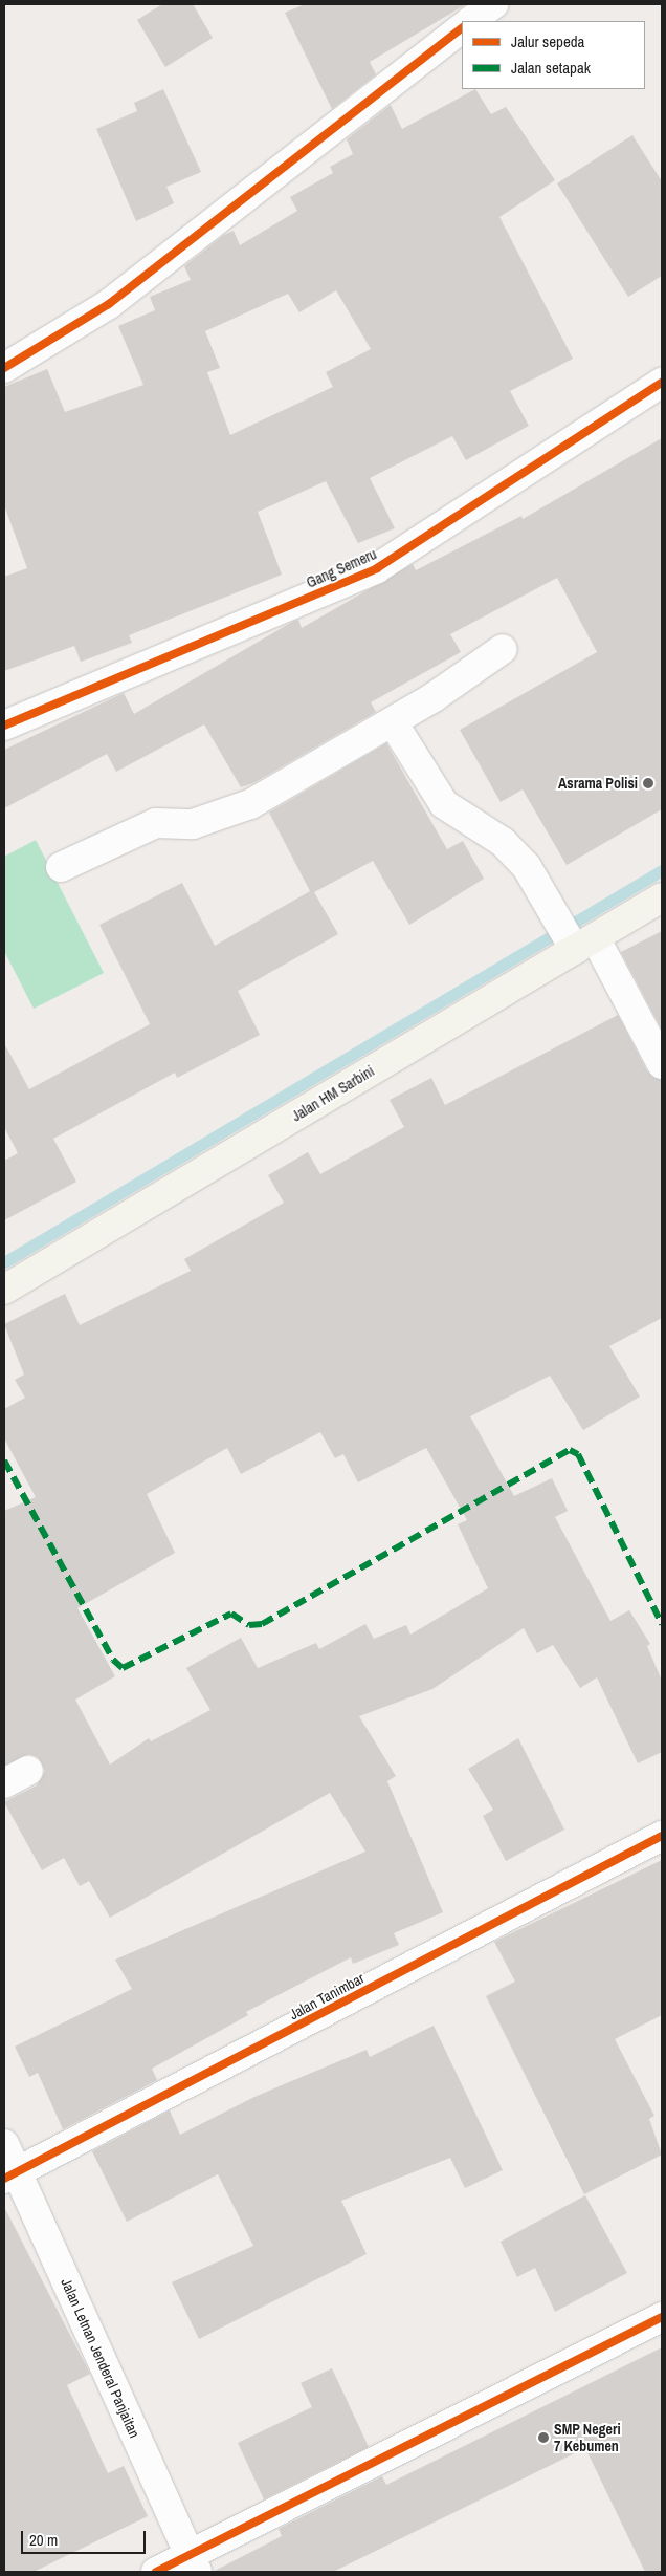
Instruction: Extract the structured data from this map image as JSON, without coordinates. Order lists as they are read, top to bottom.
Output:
{
  "streets": {
    "main road": ["Jalan HM Sarbini"],
    "street": ["Gang Semeru", "Jalan Tanimbar", "Jalan Letnan Jenderal Panjaitan"]
  },
  "crossings": [
    ["Jalan Tanimbar", "Jalan Letnan Jenderal Panjaitan"]
  ],
  "places": ["Asrama Polisi", "SMP Negeri 7 Kebumen"],
  "legend": ["Jalur sepeda", "Jalan setapak"],
  "scale_bar": "20 m"
}
